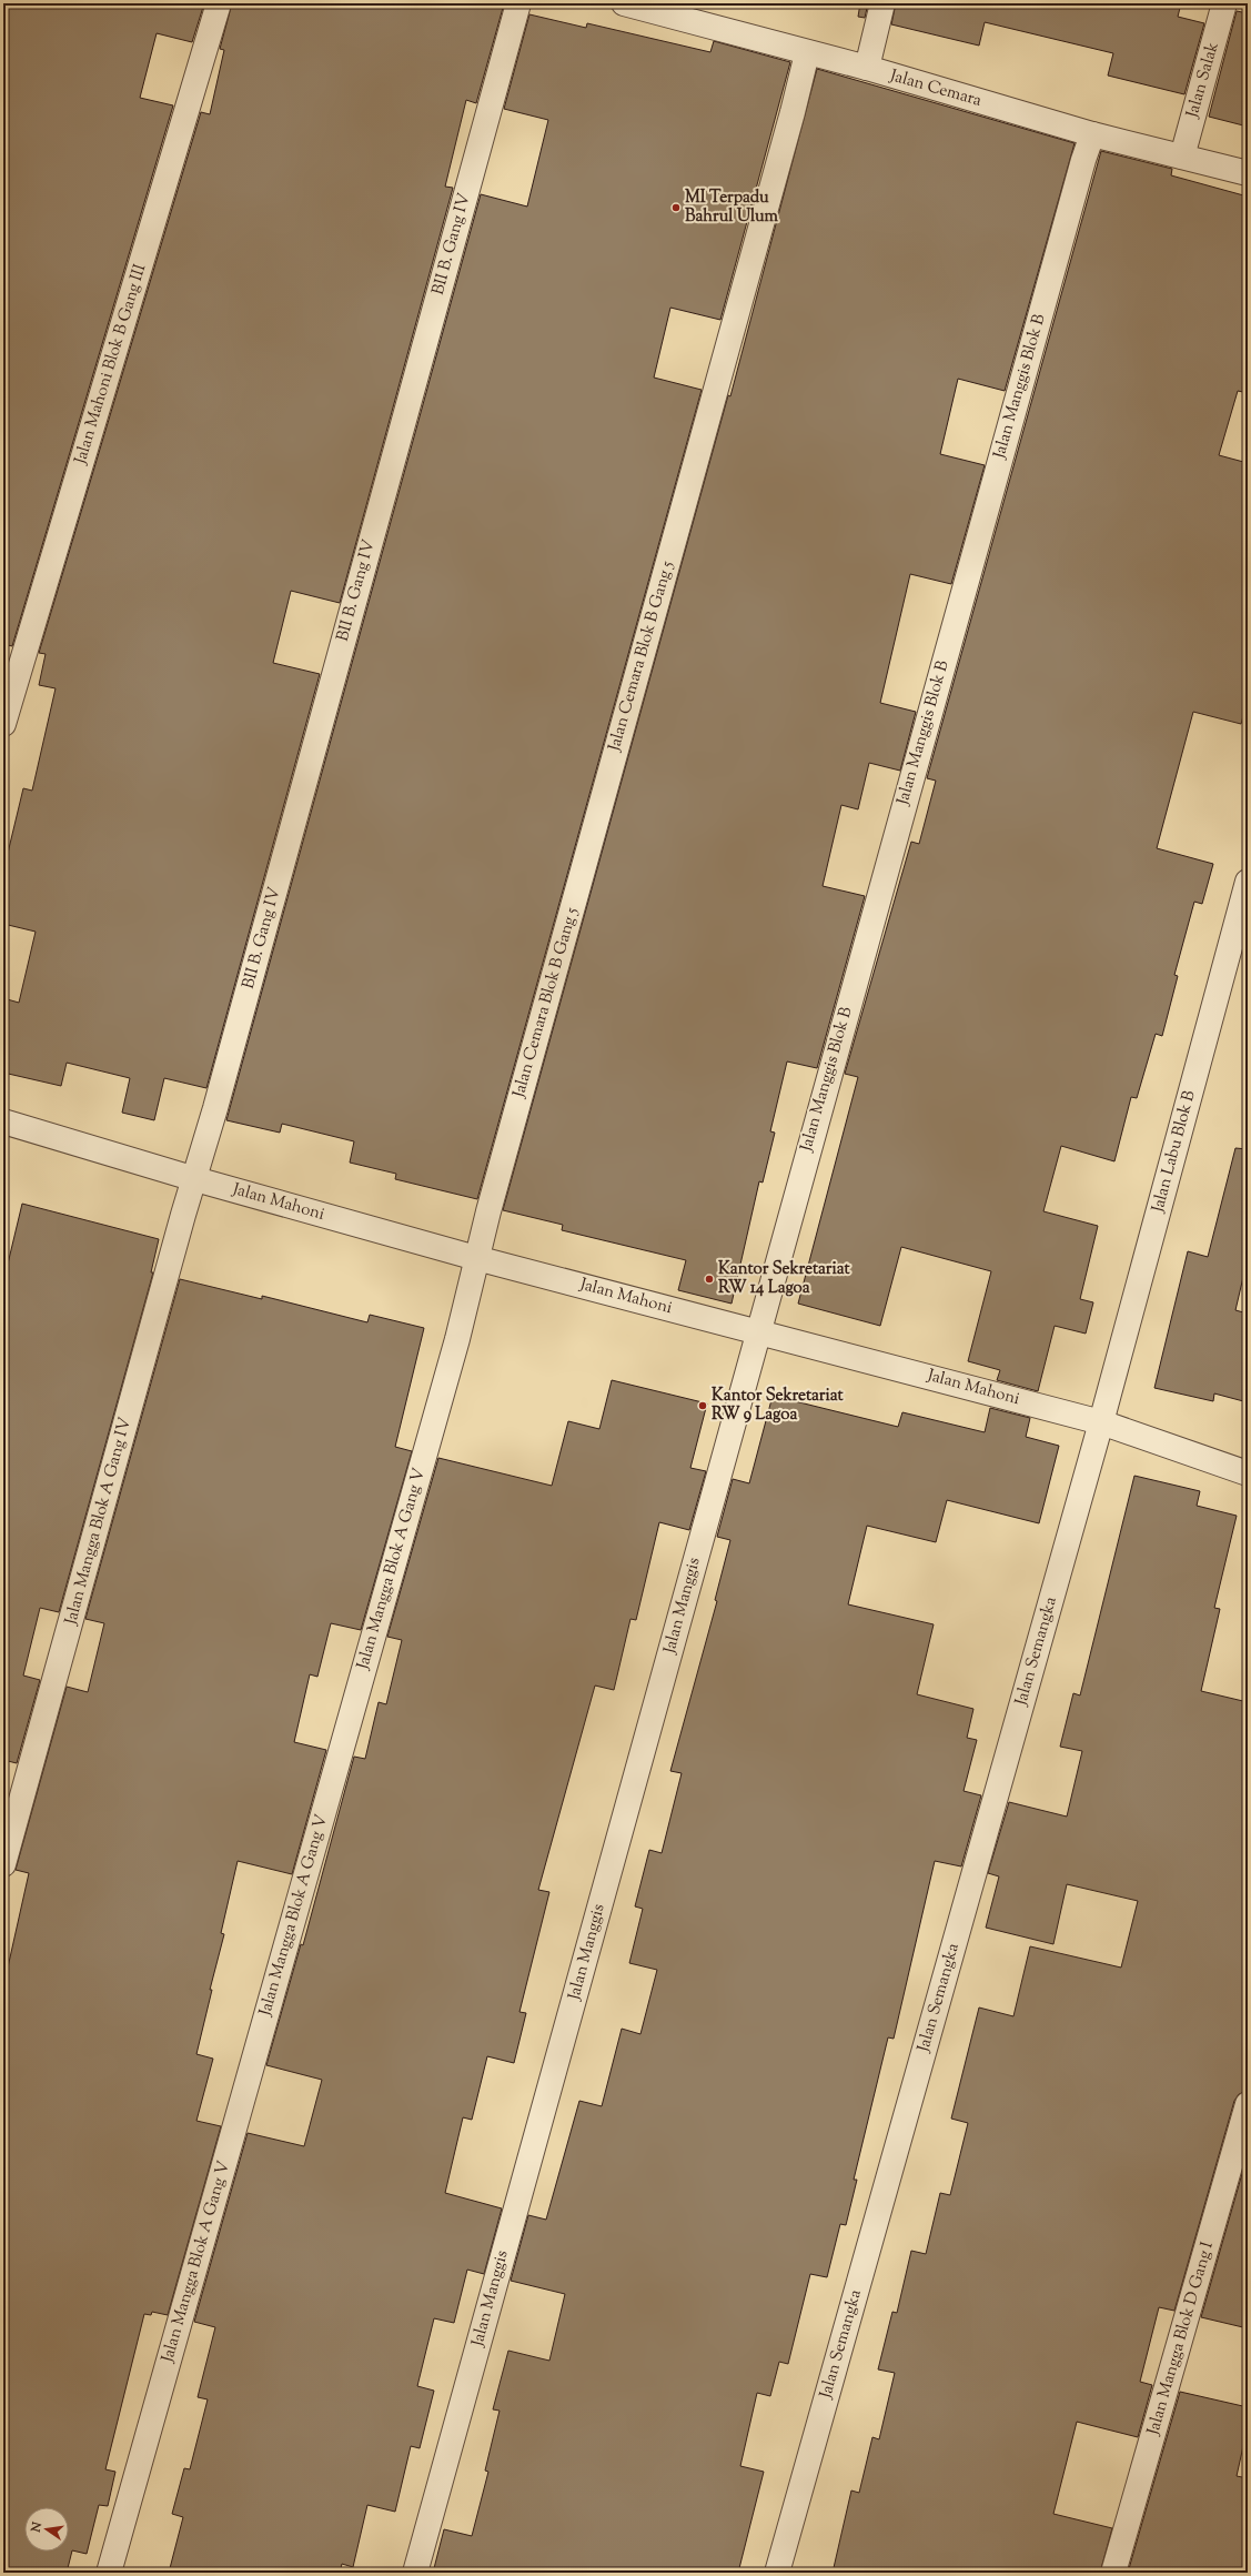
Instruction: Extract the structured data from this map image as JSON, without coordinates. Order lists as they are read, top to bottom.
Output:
{
  "streets": {
    "street": [
      "Jalan Salak",
      "Jalan Cemara",
      "BII B. Gang IV",
      "Jalan Mahoni Blok B Gang III",
      "Jalan Manggis Blok B",
      "Jalan Cemara Blok B Gang 5",
      "Jalan Labu Blok B",
      "Jalan Mahoni",
      "Jalan Mangga Blok A Gang IV",
      "Jalan Mangga Blok A Gang V",
      "Jalan Manggis",
      "Jalan Semangka",
      "Jalan Mangga Blok D Gang I"
    ]
  },
  "crossings": [
    ["Jalan Salak", "Jalan Cemara"],
    ["Jalan Cemara", "Jalan Manggis Blok B"],
    ["Jalan Cemara", "Jalan Cemara Blok B Gang 5"],
    ["BII B. Gang IV", "Jalan Mahoni"],
    ["BII B. Gang IV", "Jalan Mangga Blok A Gang IV"],
    ["Jalan Manggis Blok B", "Jalan Mahoni"],
    ["Jalan Manggis Blok B", "Jalan Manggis"],
    ["Jalan Cemara Blok B Gang 5", "Jalan Mahoni"],
    ["Jalan Cemara Blok B Gang 5", "Jalan Mangga Blok A Gang V"],
    ["Jalan Labu Blok B", "Jalan Mahoni"],
    ["Jalan Labu Blok B", "Jalan Semangka"],
    ["Jalan Mahoni", "Jalan Mangga Blok A Gang IV"],
    ["Jalan Mahoni", "Jalan Mangga Blok A Gang V"],
    ["Jalan Mahoni", "Jalan Manggis"],
    ["Jalan Mahoni", "Jalan Semangka"]
  ],
  "places": ["MI Terpadu Bahrul Ulum", "Kantor Sekretariat RW 14 Lagoa", "Kantor Sekretariat RW 9 Lagoa"],
  "north": "left"
}
